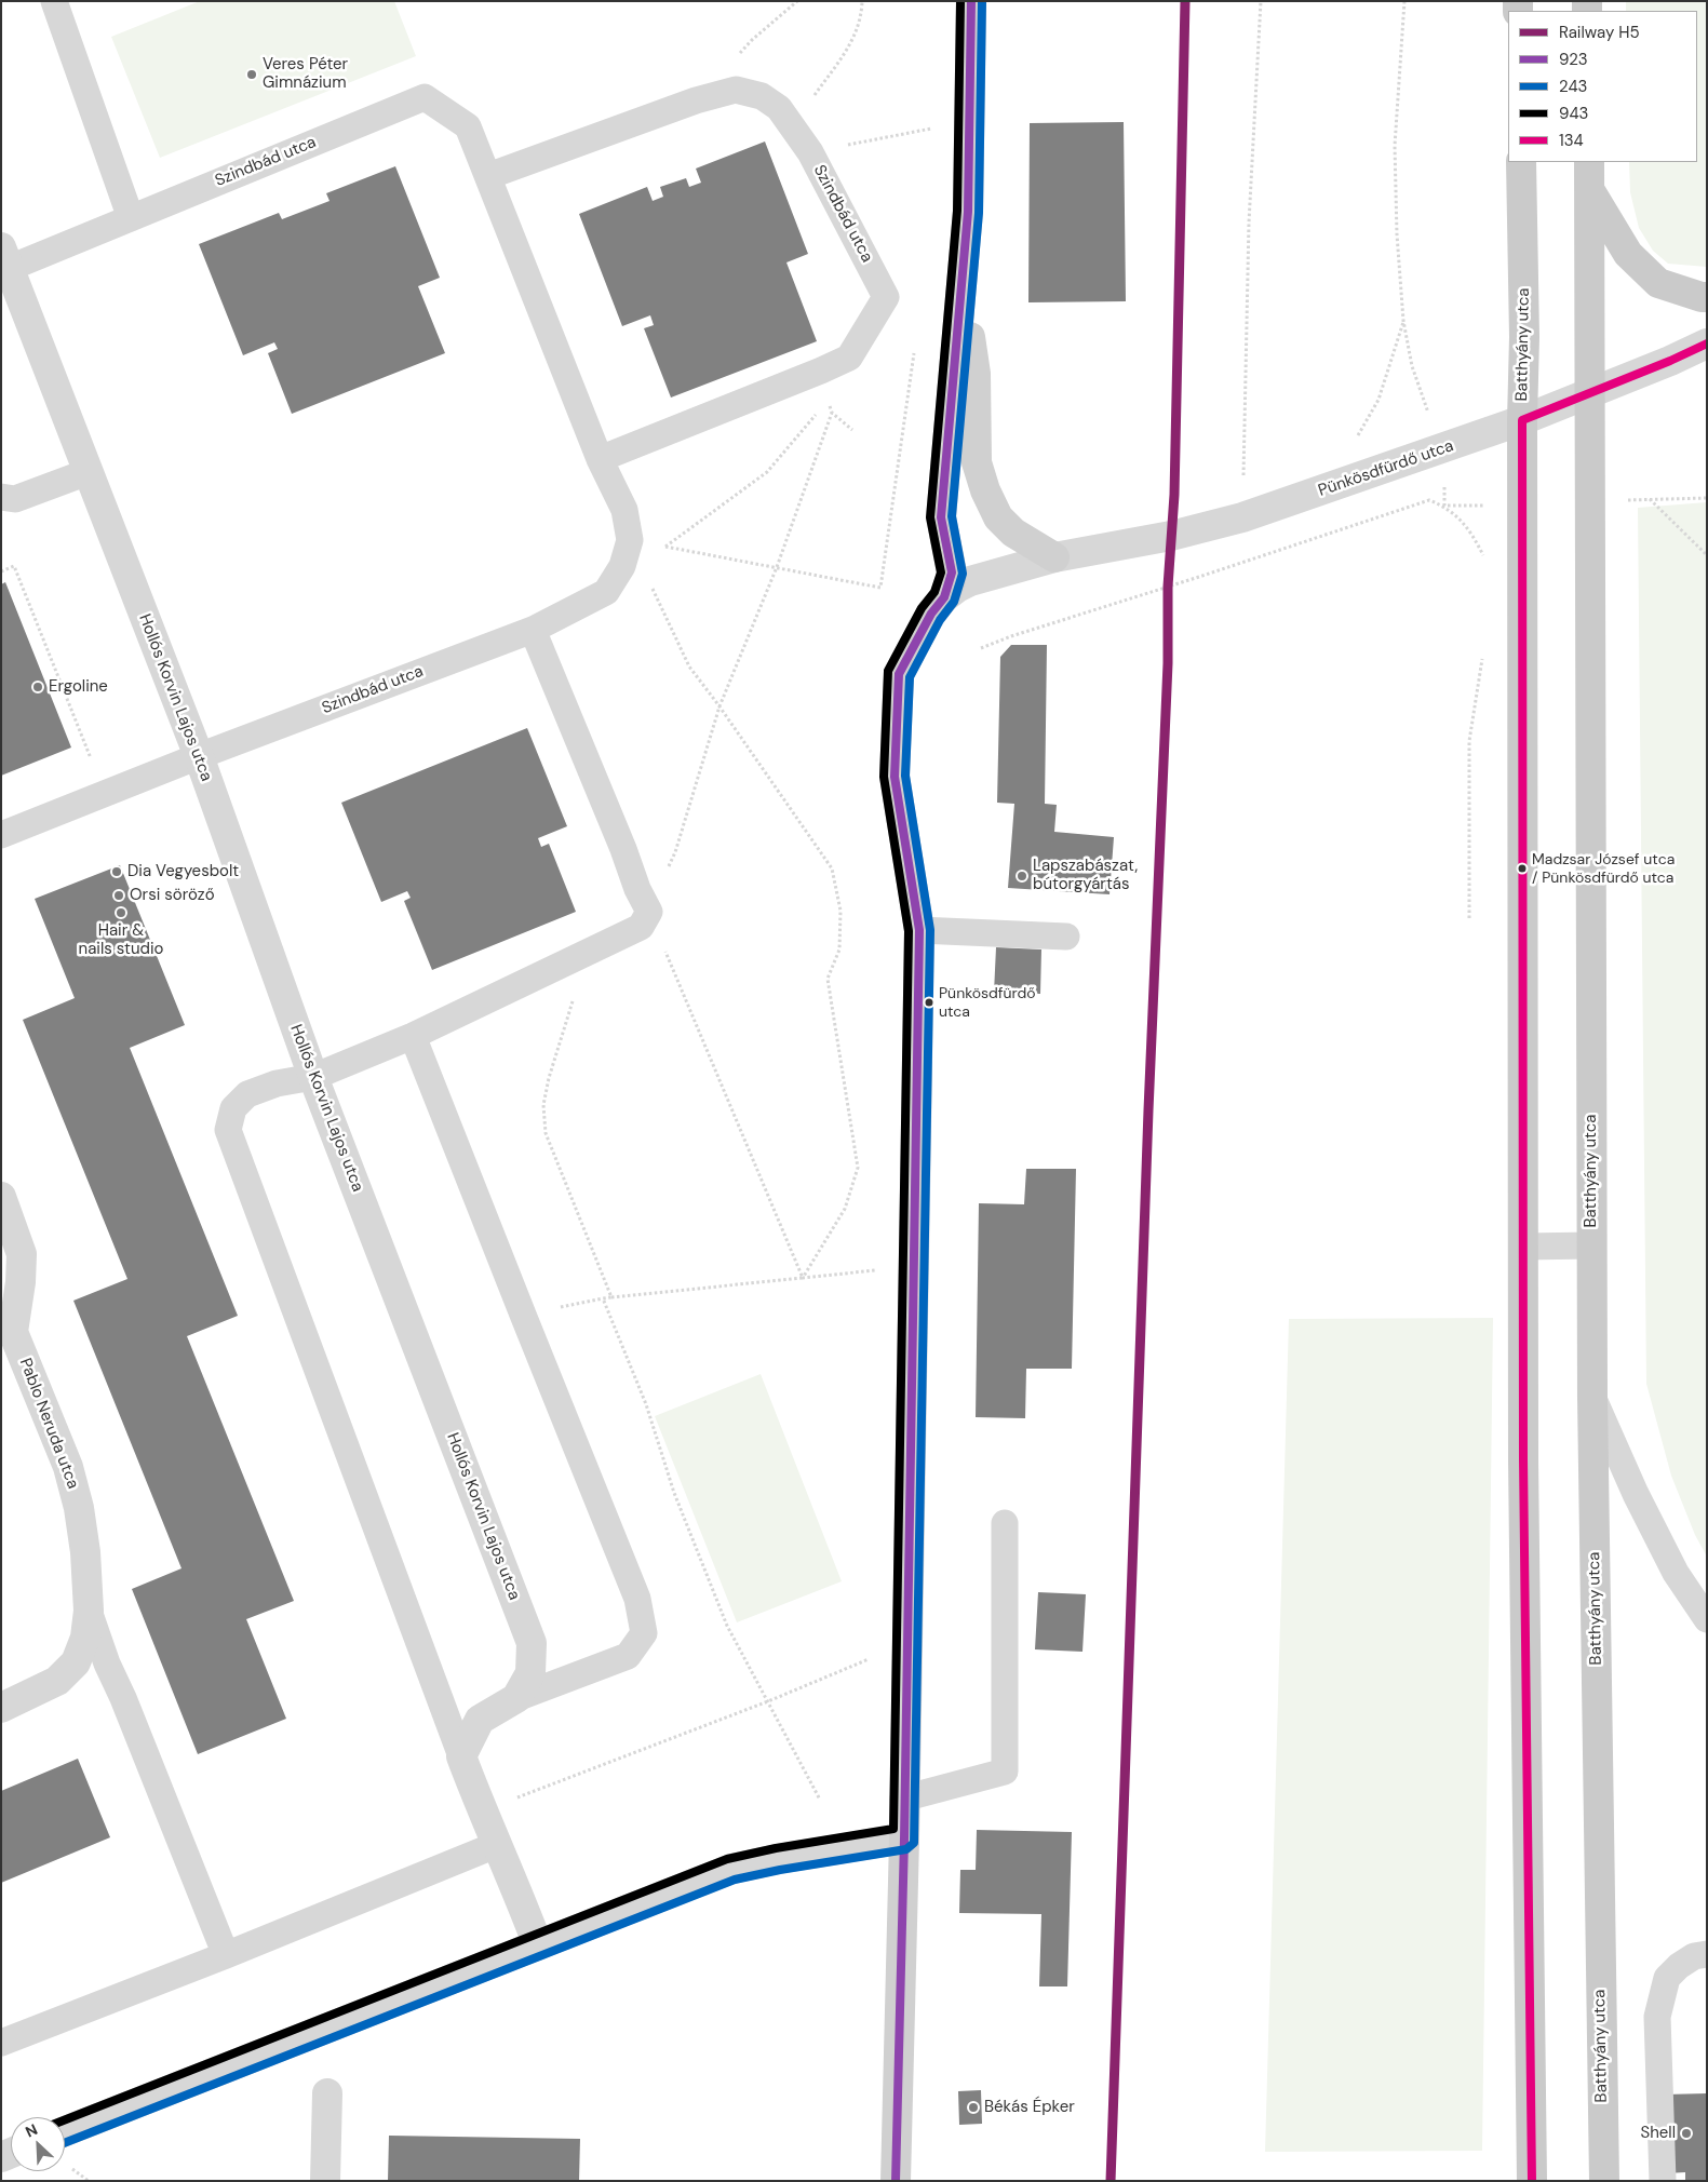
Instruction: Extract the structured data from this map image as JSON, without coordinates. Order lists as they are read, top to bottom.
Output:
{
  "streets": {
    "main road": ["Batthyány utca"],
    "street": ["Pünkösdfürdő utca", "Hollós Korvin Lajos utca", "Pablo Neruda utca"],
    "lane": ["Szindbád utca"]
  },
  "crossings": [
    ["Szindbád utca", "Hollós Korvin Lajos utca"],
    ["Batthyány utca", "Pünkösdfürdő utca"]
  ],
  "places": [
    "Veres Péter Gimnázium",
    "Ergoline",
    "Madzsar József utca / Pünkösdfürdő utca",
    "Dia Vegyesbolt",
    "Lapszabászat, bútorgyártás",
    "Orsi söröző",
    "Hair & nails studio",
    "Pünkösdfürdő utca",
    "Békás Épker",
    "Shell"
  ],
  "lines": [
    "rail line H5",
    "transit line 923",
    "transit line 243",
    "transit line 943",
    "transit line 134"
  ],
  "legend": [
    "Railway H5",
    "923",
    "243",
    "943",
    "134"
  ],
  "north": "top left"
}
